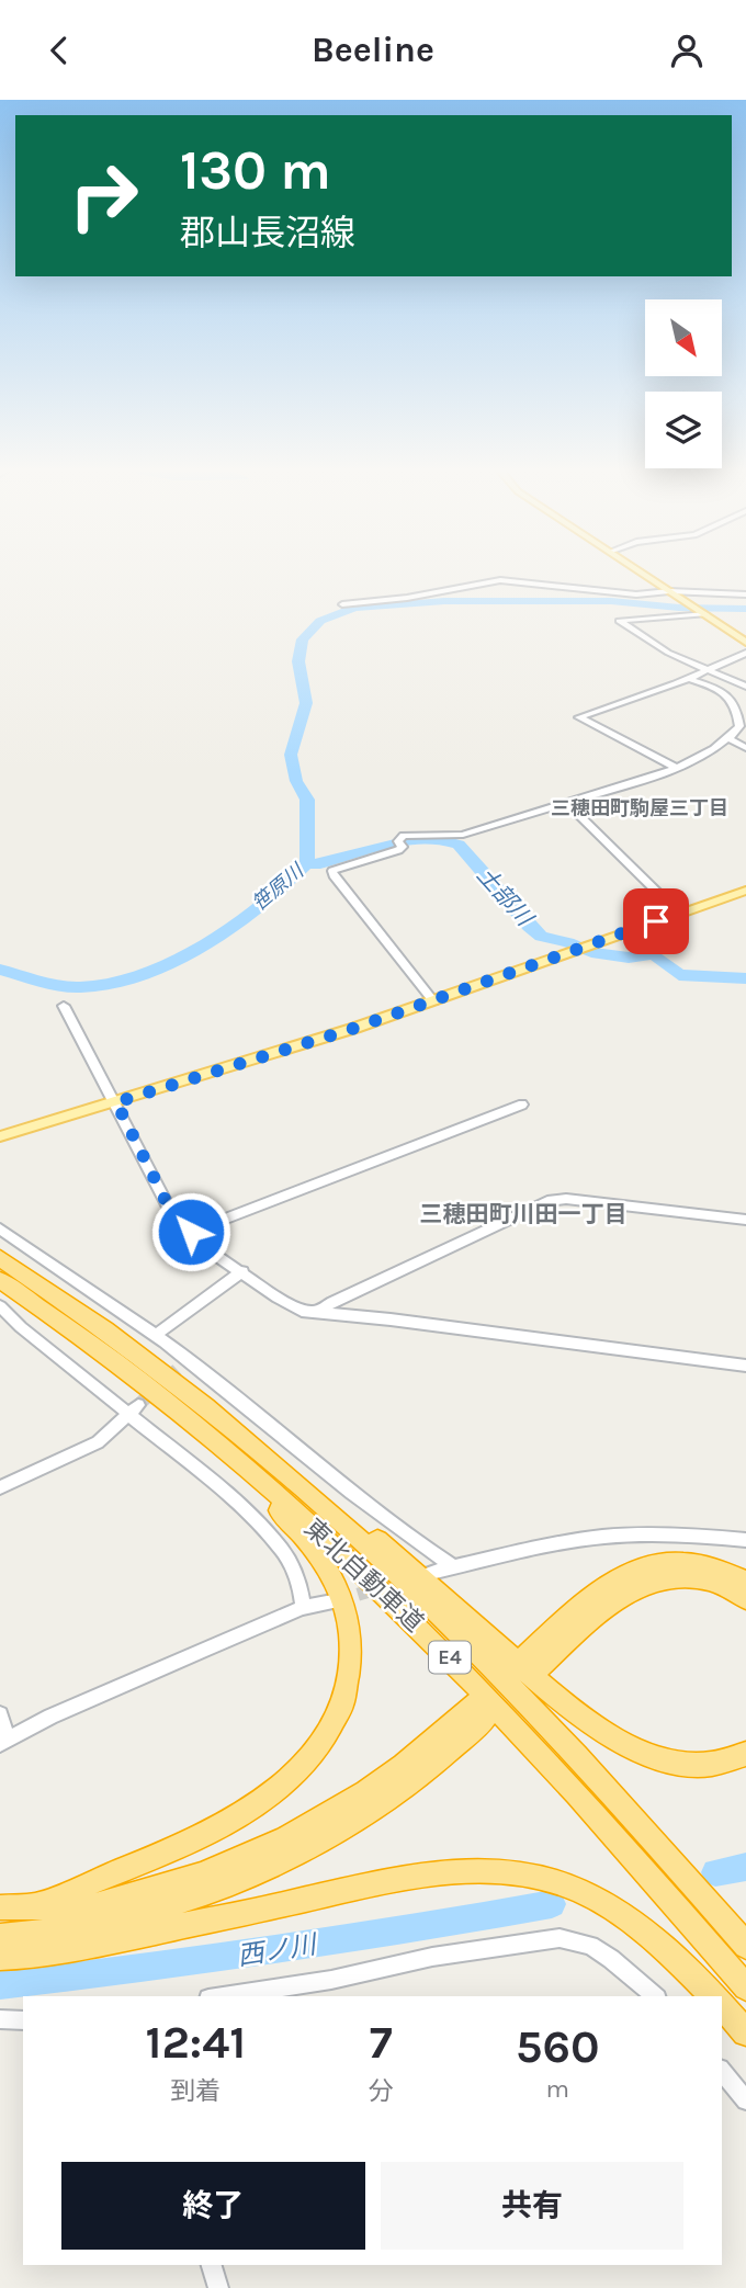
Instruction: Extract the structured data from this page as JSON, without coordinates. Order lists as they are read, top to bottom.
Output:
{
  "streets": {
    "highway": ["東北自動車道", "E4"]
  },
  "districts": ["三穂田町駒屋三丁目", "三穂田町川田一丁目"],
  "water": ["笹原川", "土部川", "西ノ川"],
  "north": "bottom right",
  "page": {
    "header": "Beeline",
    "turn": ["130 m", "郡山長沼線"],
    "eta": [
      "12:41",
      "到着",
      "7",
      "分",
      "560",
      "m"
    ],
    "buttons": ["終了", "共有"]
  }
}
